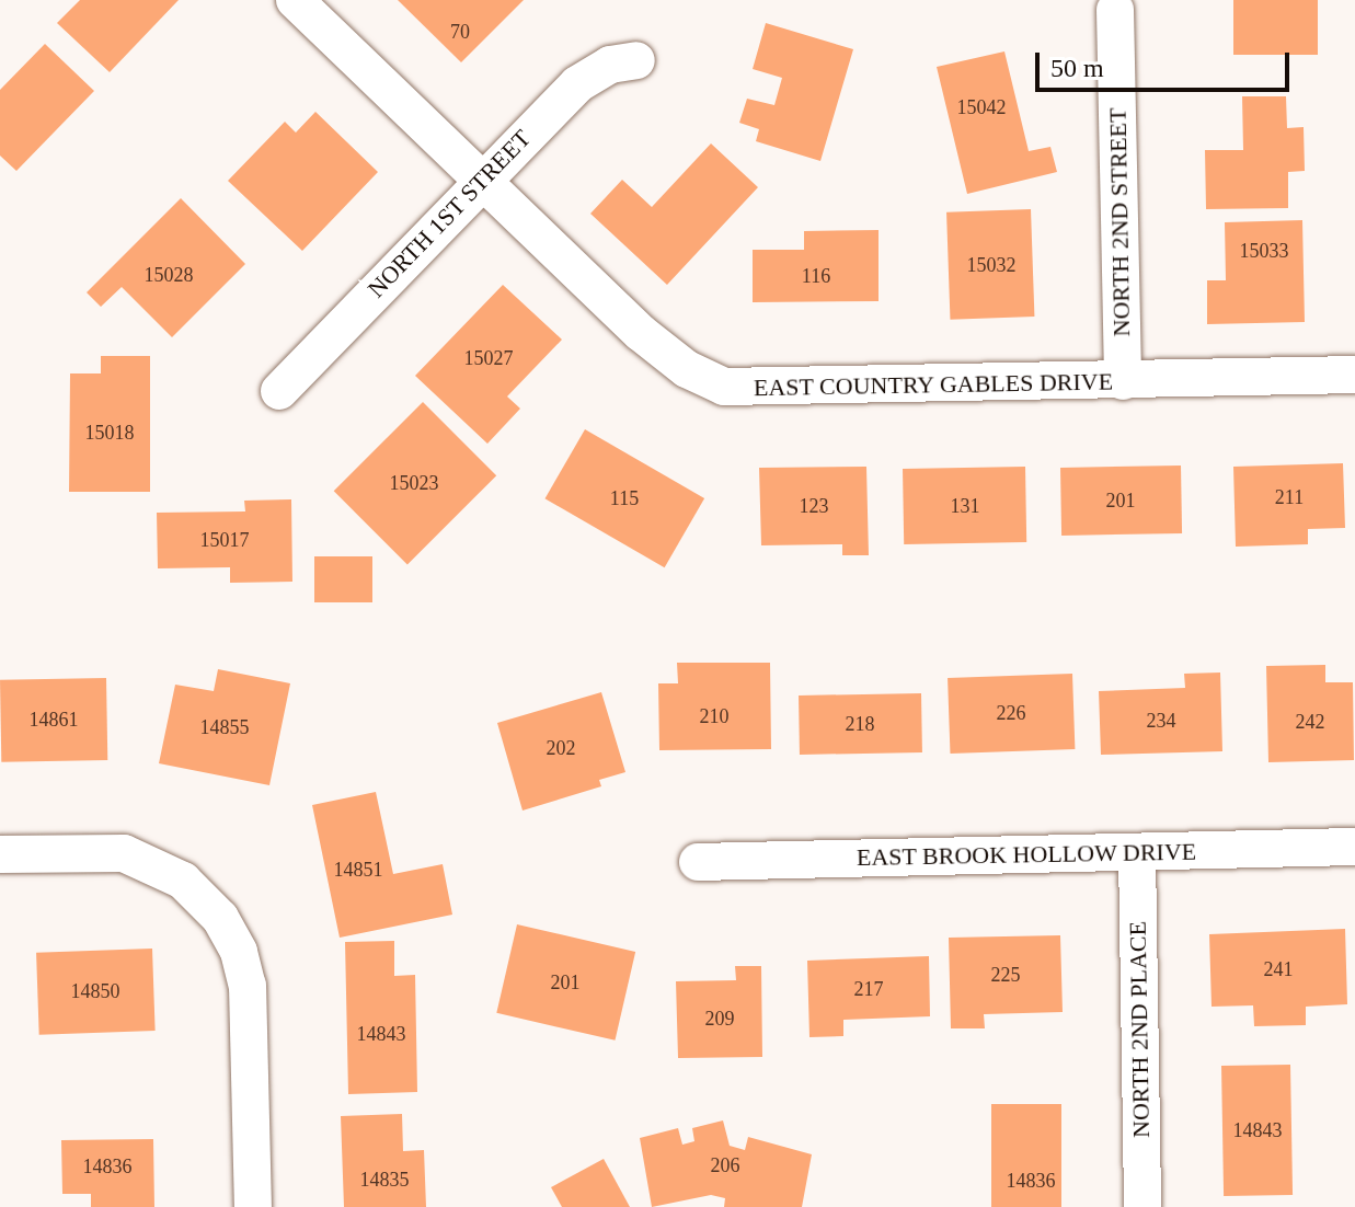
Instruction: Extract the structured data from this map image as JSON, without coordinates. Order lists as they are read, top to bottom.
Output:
{
  "streets": {
    "street": [
      "NORTH 1ST STREET",
      "NORTH 2ND STREET",
      "EAST COUNTRY GABLES DRIVE",
      "EAST BROOK HOLLOW DRIVE",
      "NORTH 2ND PLACE"
    ]
  },
  "crossings": [
    ["NORTH 1ST STREET", "EAST COUNTRY GABLES DRIVE"],
    ["NORTH 2ND STREET", "EAST COUNTRY GABLES DRIVE"],
    ["EAST BROOK HOLLOW DRIVE", "NORTH 2ND PLACE"]
  ],
  "house_numbers": [
    "70",
    "15042",
    "15033",
    "15032",
    "15028",
    "116",
    "15027",
    "15018",
    "15023",
    "211",
    "115",
    "201",
    "123",
    "131",
    "15017",
    "226",
    "210",
    "14861",
    "234",
    "242",
    "218",
    "14855",
    "202",
    "14851",
    "241",
    "225",
    "201",
    "217",
    "14850",
    "209",
    "14843",
    "14843",
    "206",
    "14836",
    "14835",
    "14836"
  ],
  "scale_bar": "50 m"
}
